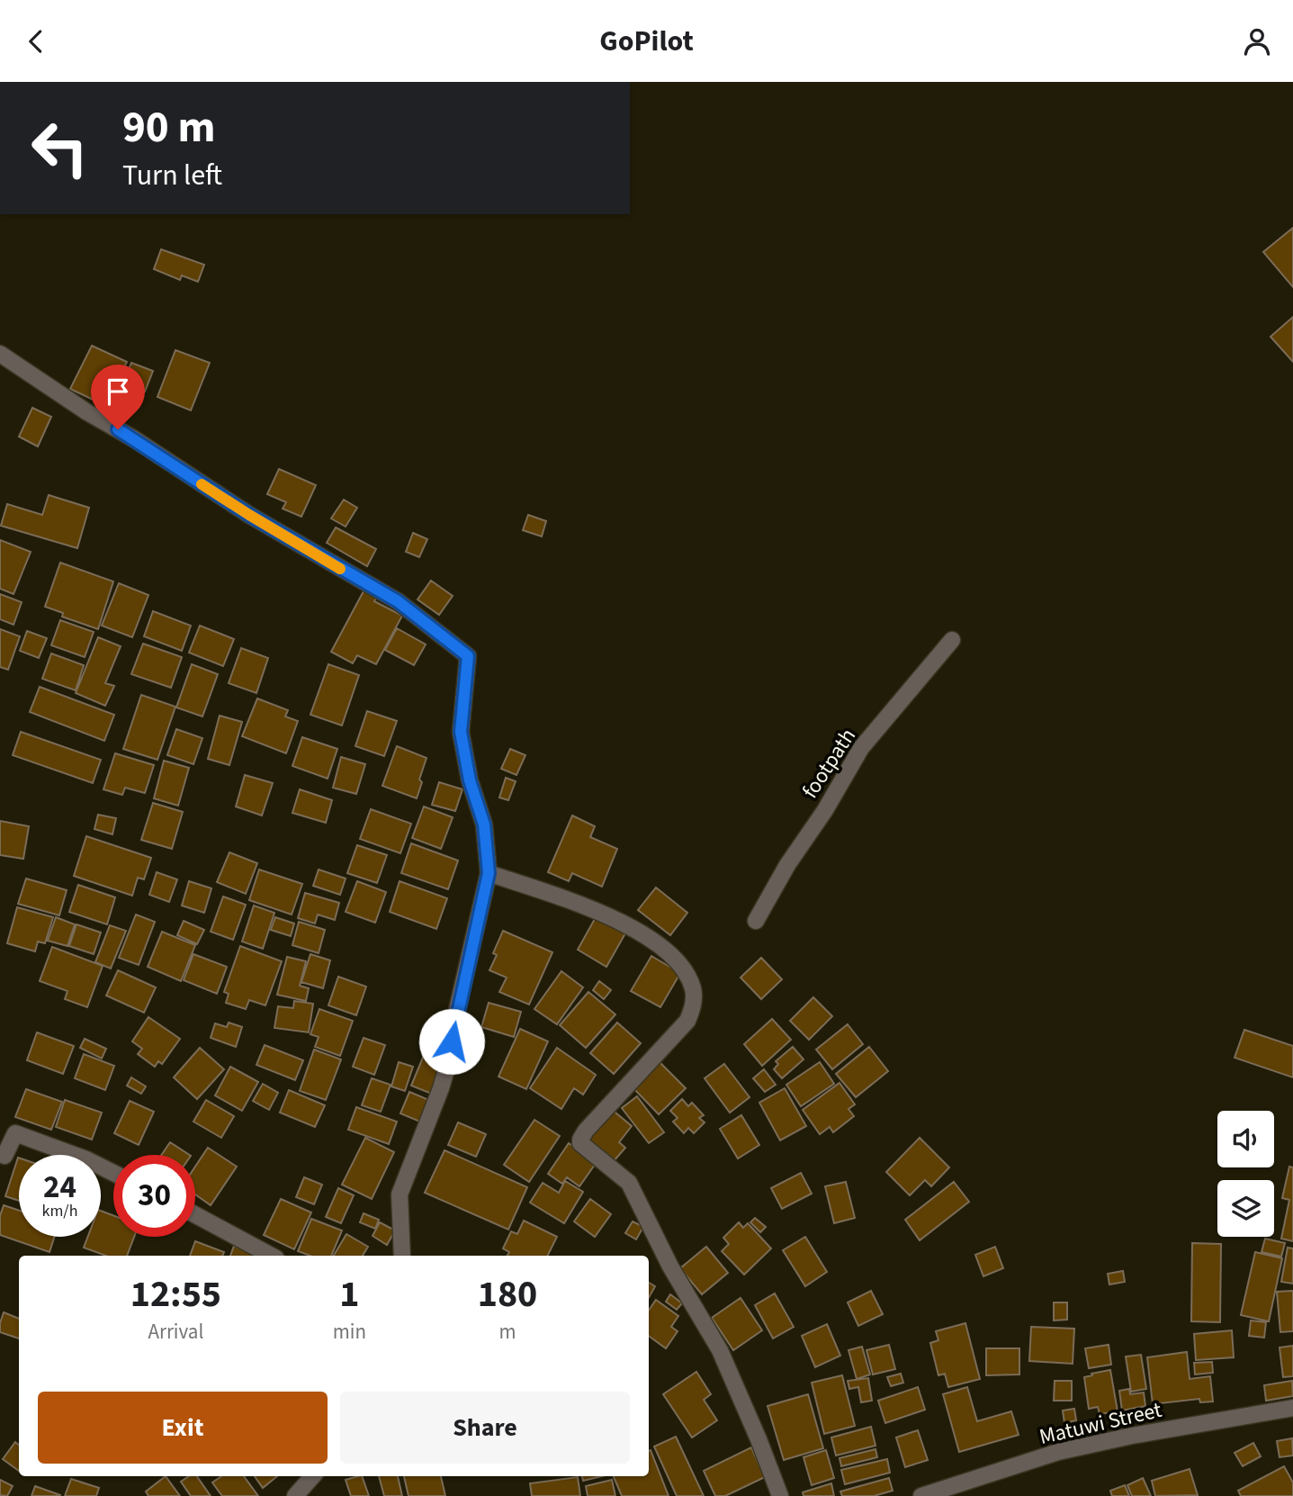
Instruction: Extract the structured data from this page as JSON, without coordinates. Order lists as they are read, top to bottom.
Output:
{
  "streets": {
    "street": ["footpath", "Matuwi Street"]
  },
  "page": {
    "header": "GoPilot",
    "turn": ["90 m", "Turn left"],
    "speed": "24 km/h",
    "limit": "30",
    "eta": [
      "12:55",
      "Arrival",
      "1",
      "min",
      "180",
      "m"
    ],
    "buttons": ["Exit", "Share"]
  }
}
